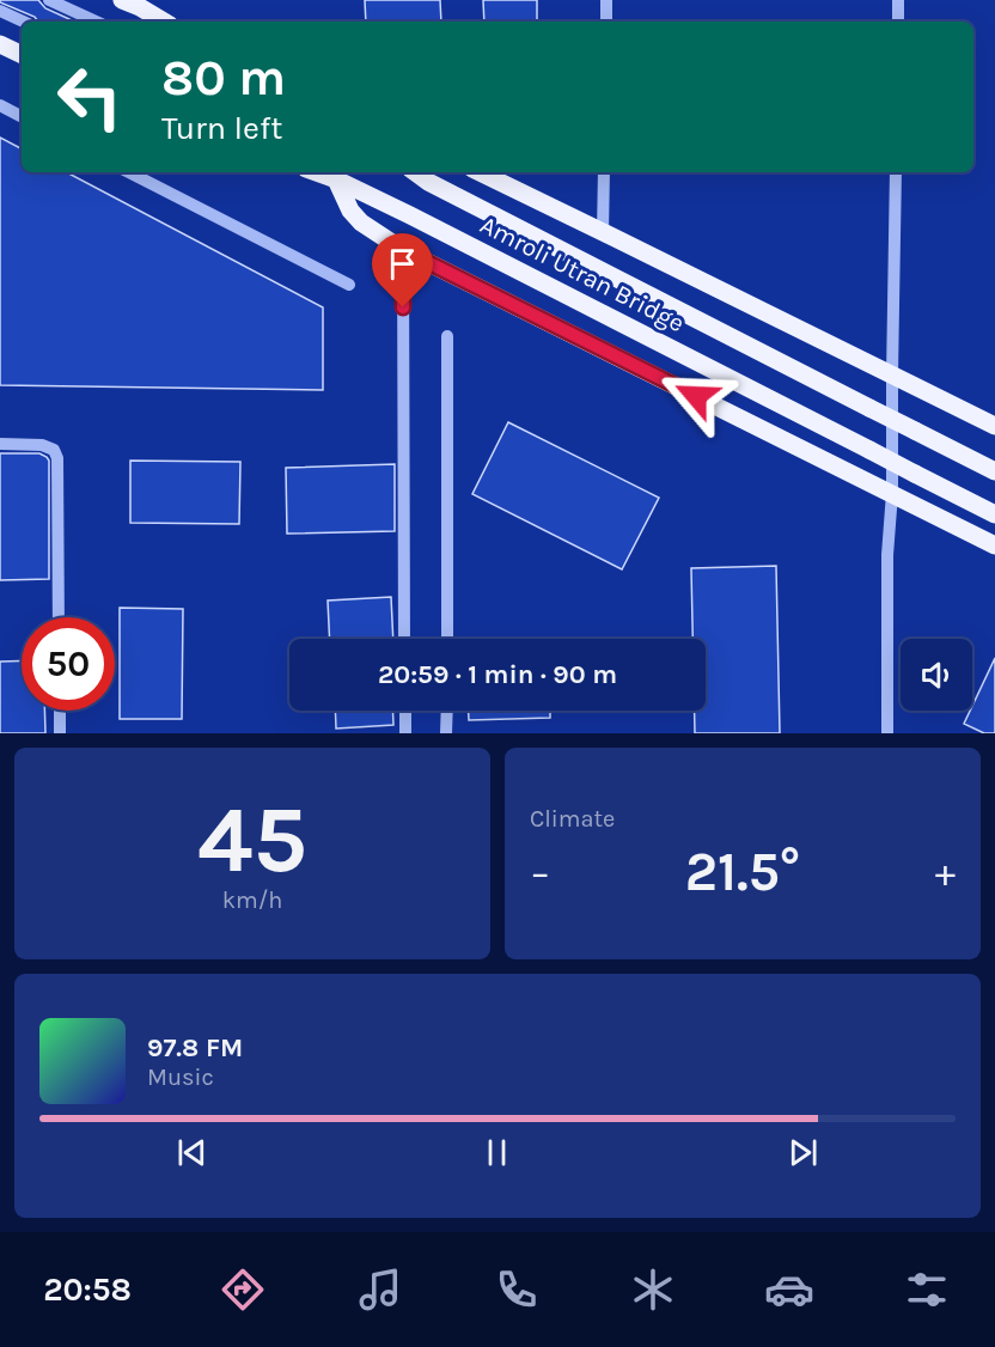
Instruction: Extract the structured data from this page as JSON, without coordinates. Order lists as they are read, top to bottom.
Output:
{
  "streets": {
    "main road": ["Amroli Utran Bridge"]
  },
  "page": {
    "turn": ["80 m", "Turn left"],
    "limit": "50",
    "trip": "20:59 · 1 min · 90 m",
    "tile": [
      ["45", "km/h"],
      "Climate"
    ],
    "heat": ["−", "21.5°", "+"],
    "song": ["97.8 FM", "Music"],
    "tabs": "20:58"
  }
}
